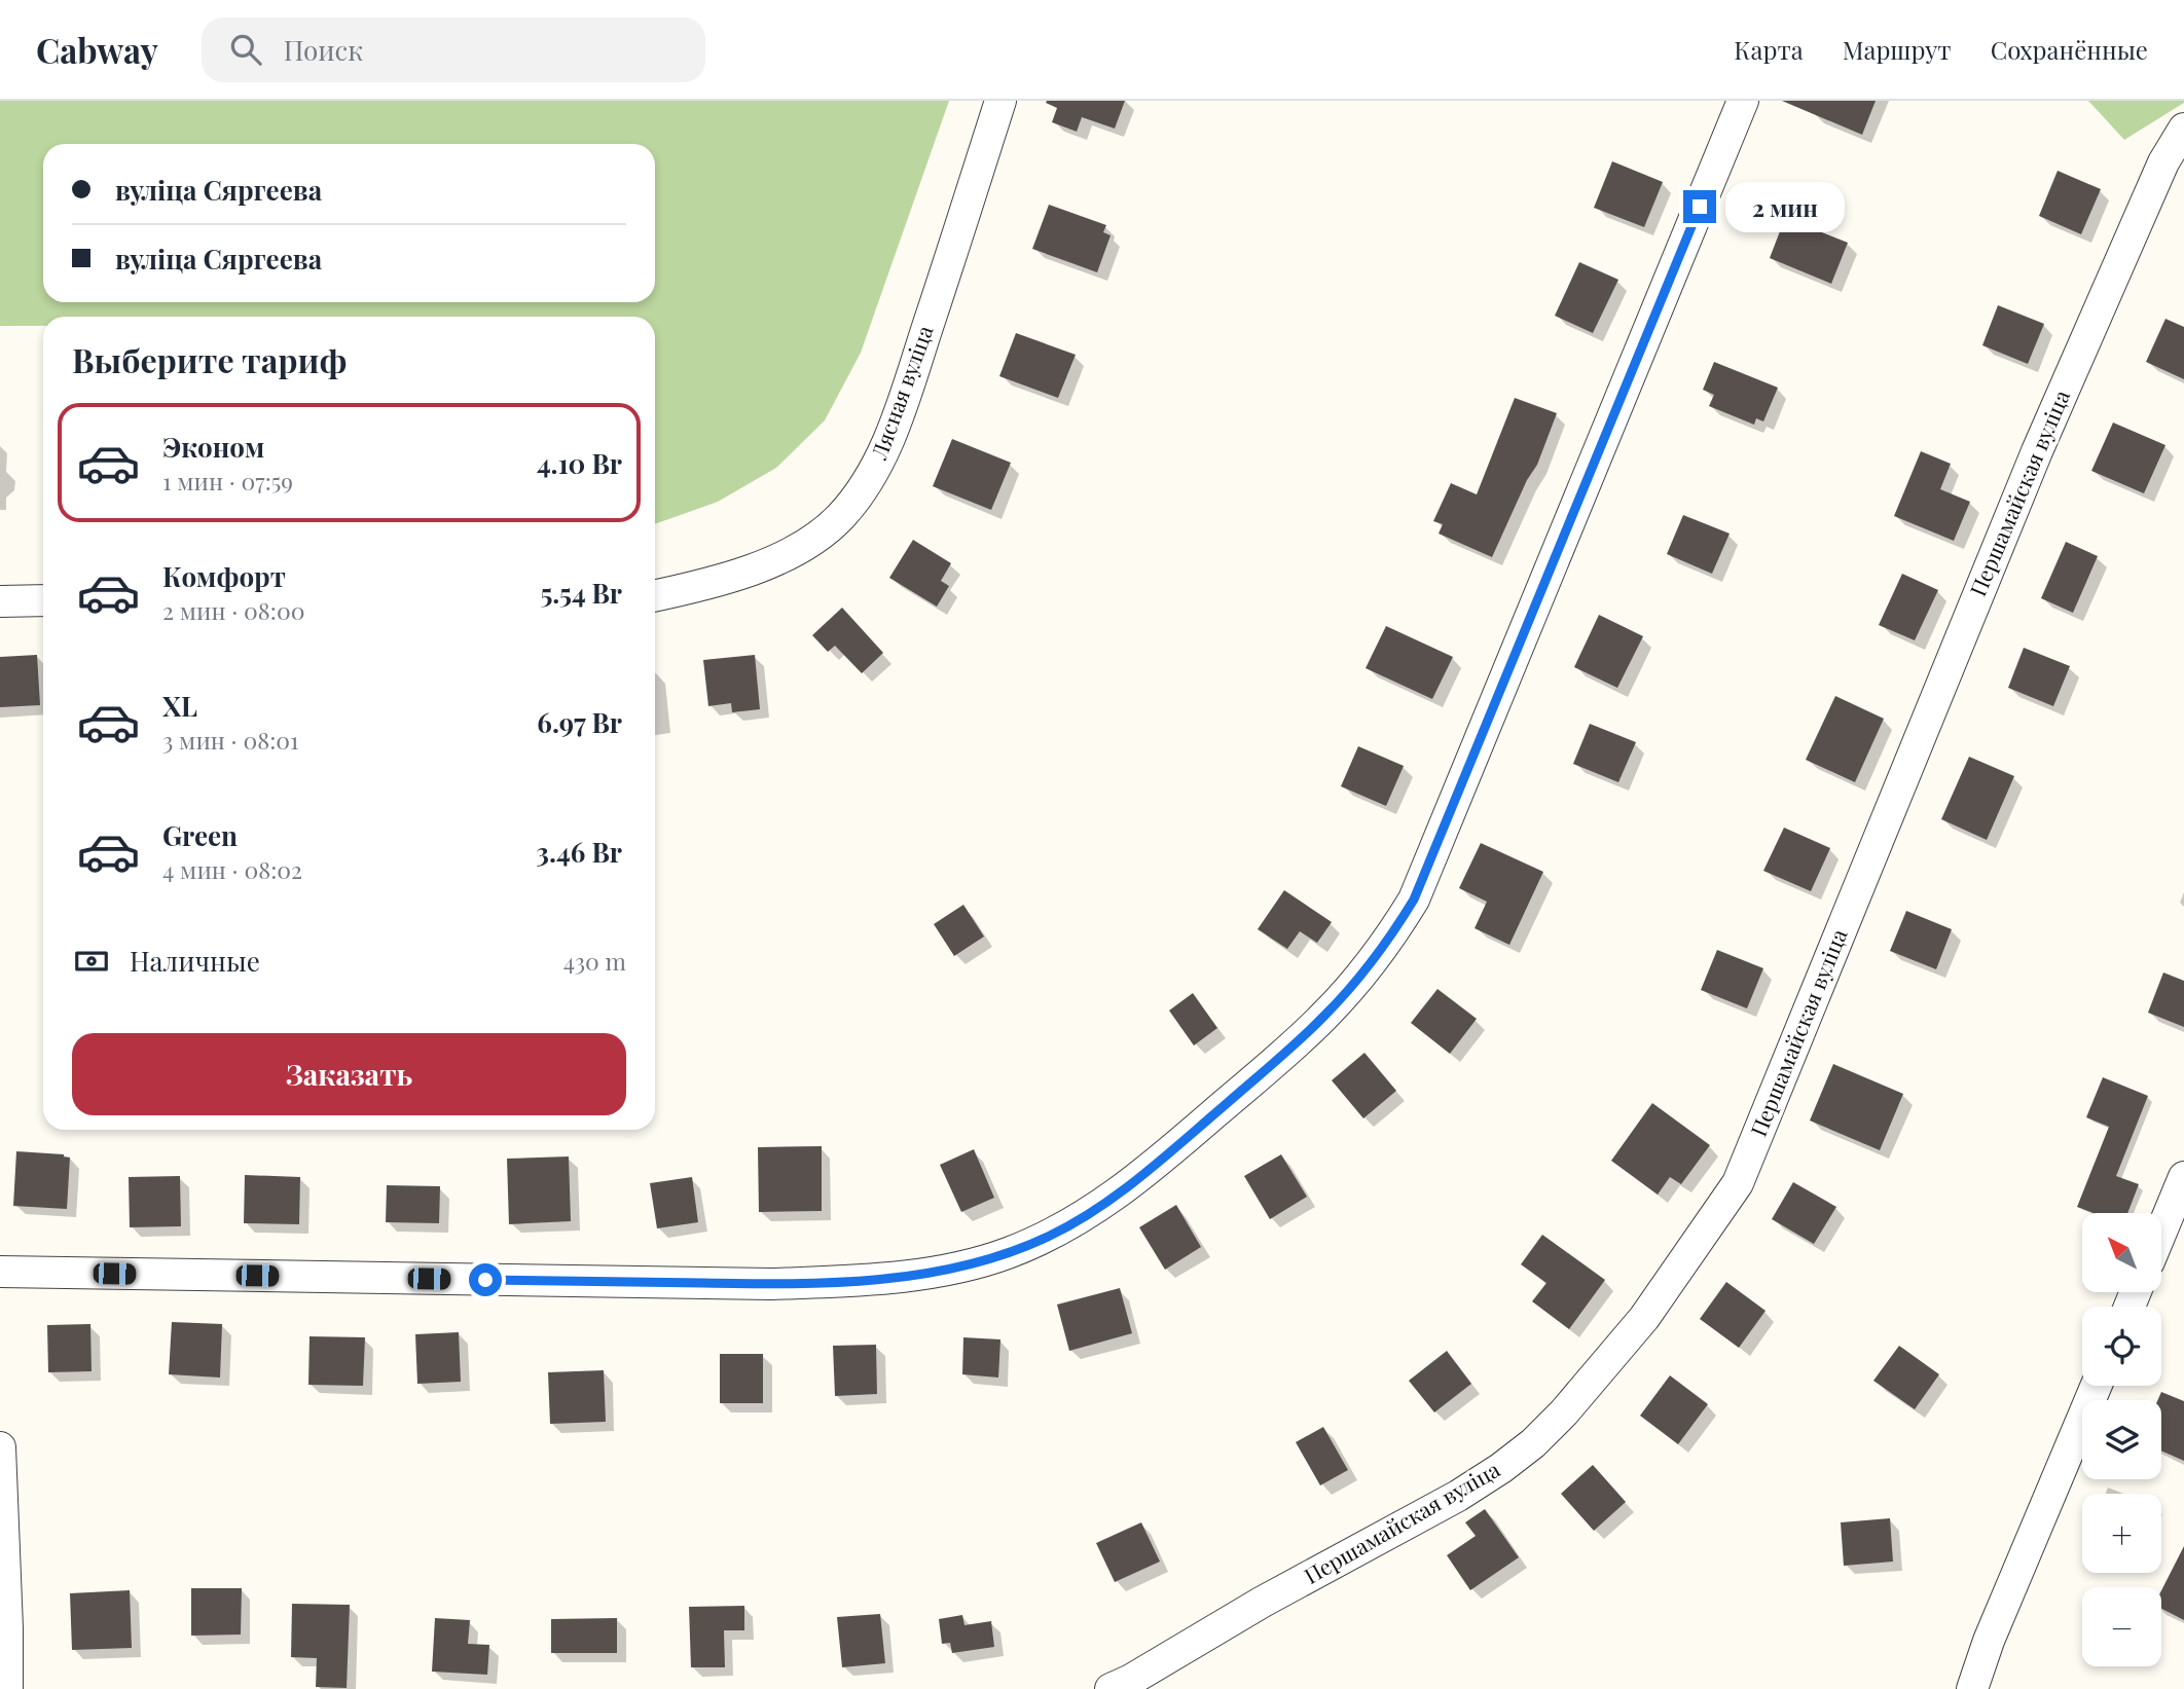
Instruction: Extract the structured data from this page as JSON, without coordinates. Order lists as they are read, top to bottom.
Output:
{
  "streets": {
    "street": ["Лясная вуліца", "Першамайская вуліца"]
  },
  "north": "top left",
  "page": {
    "header": "Cabway",
    "search": "Поиск",
    "nav": ["Карта", "Маршрут", "Сохранённые"],
    "banner": ["вуліца Сяргеева", "вуліца Сяргеева"],
    "bubble": "2 мин",
    "heading": "Выберите тариф",
    "list": [
      {
        "name": "Эконом",
        "note": "1 мин · 07:59",
        "value": "4.10 Br"
      },
      {
        "name": "Комфорт",
        "note": "2 мин · 08:00",
        "value": "5.54 Br"
      },
      {
        "name": "XL",
        "note": "3 мин · 08:01",
        "value": "6.97 Br"
      },
      {
        "name": "Green",
        "note": "4 мин · 08:02",
        "value": "3.46 Br"
      }
    ],
    "pay": ["Наличные", "430 m"],
    "buttons": "Заказать",
    "map_buttons": ["+", "−"]
  }
}
